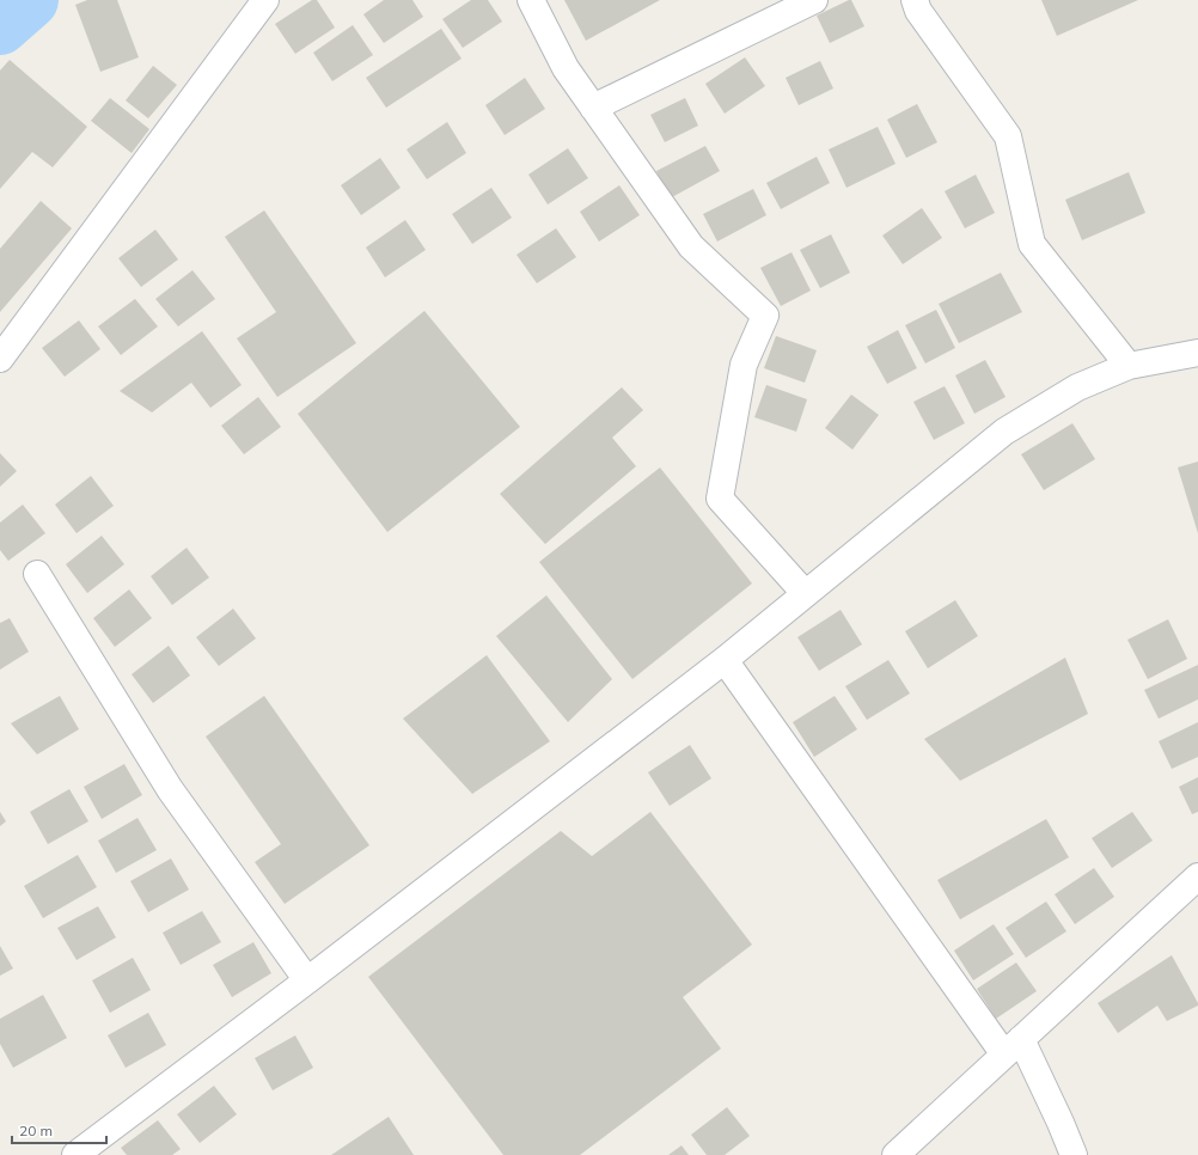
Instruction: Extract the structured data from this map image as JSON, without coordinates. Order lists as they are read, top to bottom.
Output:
{
  "scale_bar": "20 m"
}
